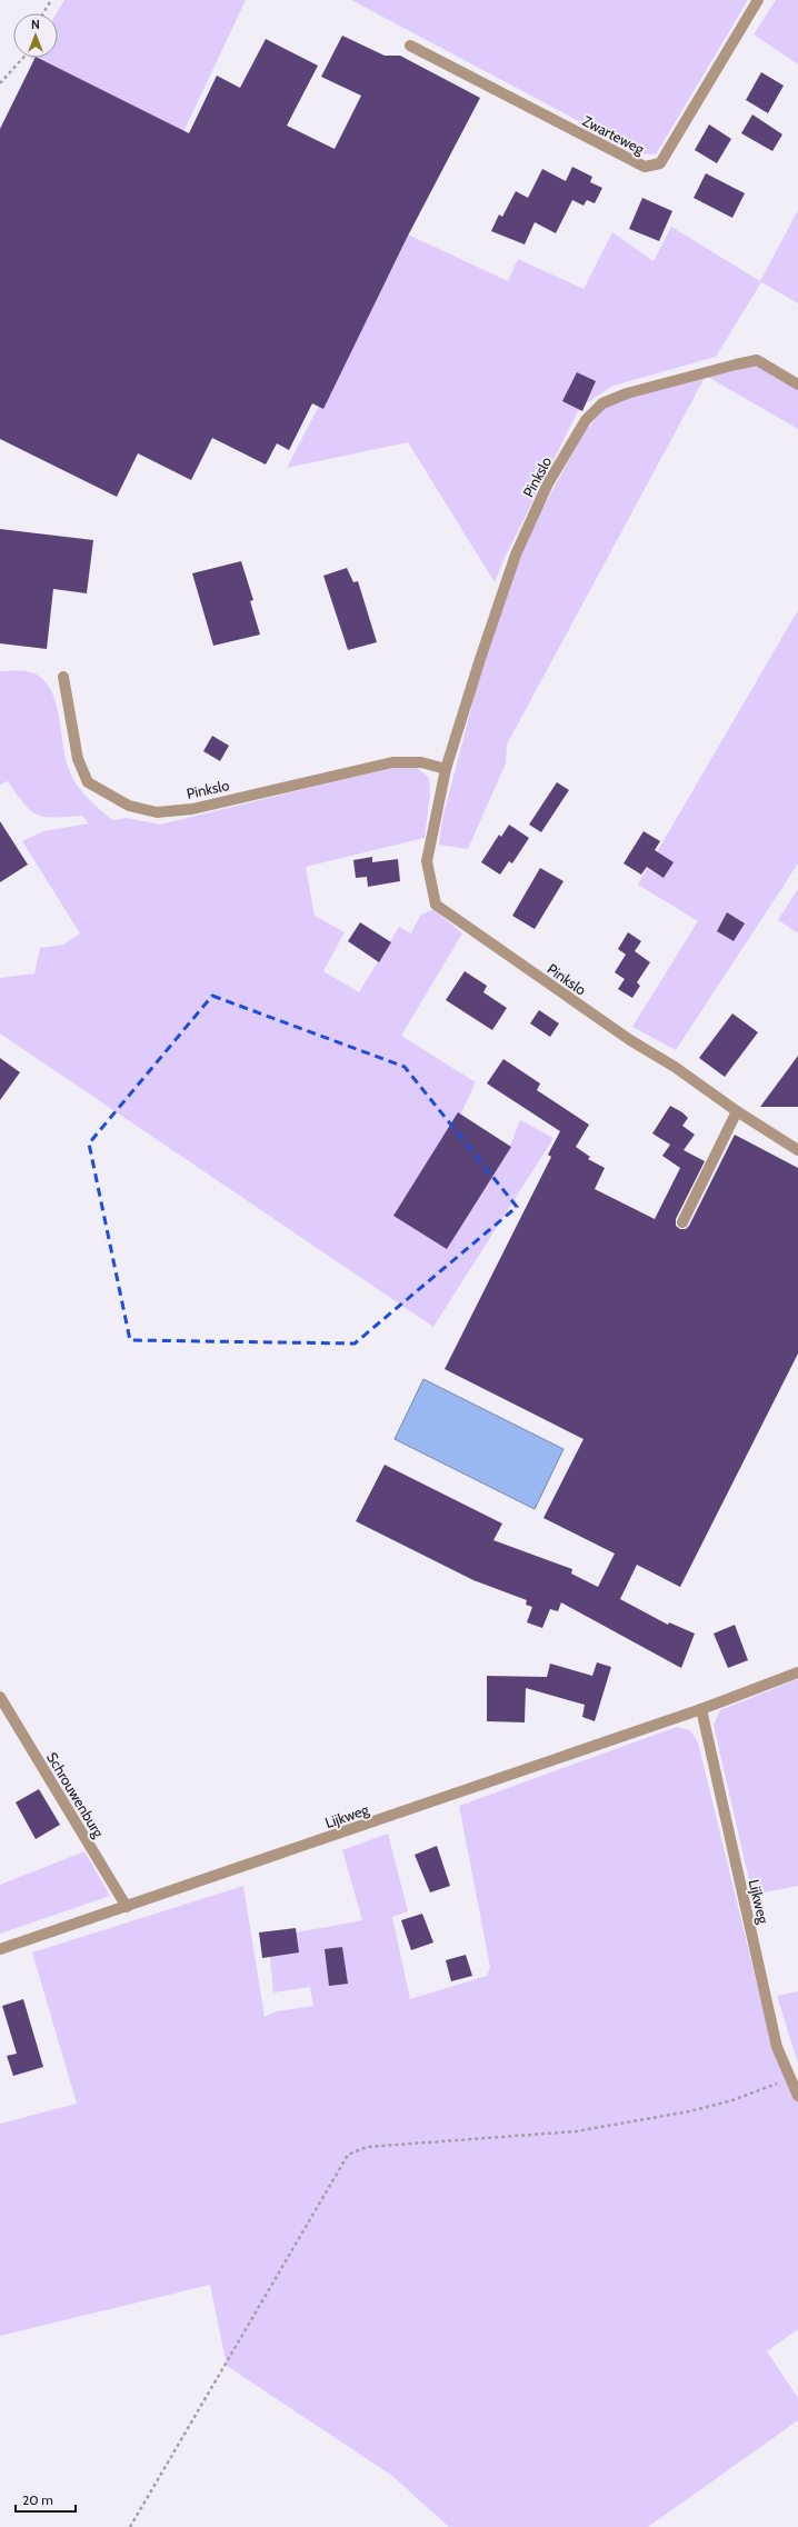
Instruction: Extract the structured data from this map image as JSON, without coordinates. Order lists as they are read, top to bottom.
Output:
{
  "streets": {
    "street": [
      "Zwarteweg",
      "Pinkslo",
      "Schrouwenburg",
      "Lijkweg"
    ]
  },
  "crossings": [
    ["Schrouwenburg", "Lijkweg"]
  ],
  "scale_bar": "20 m",
  "north": "top"
}
